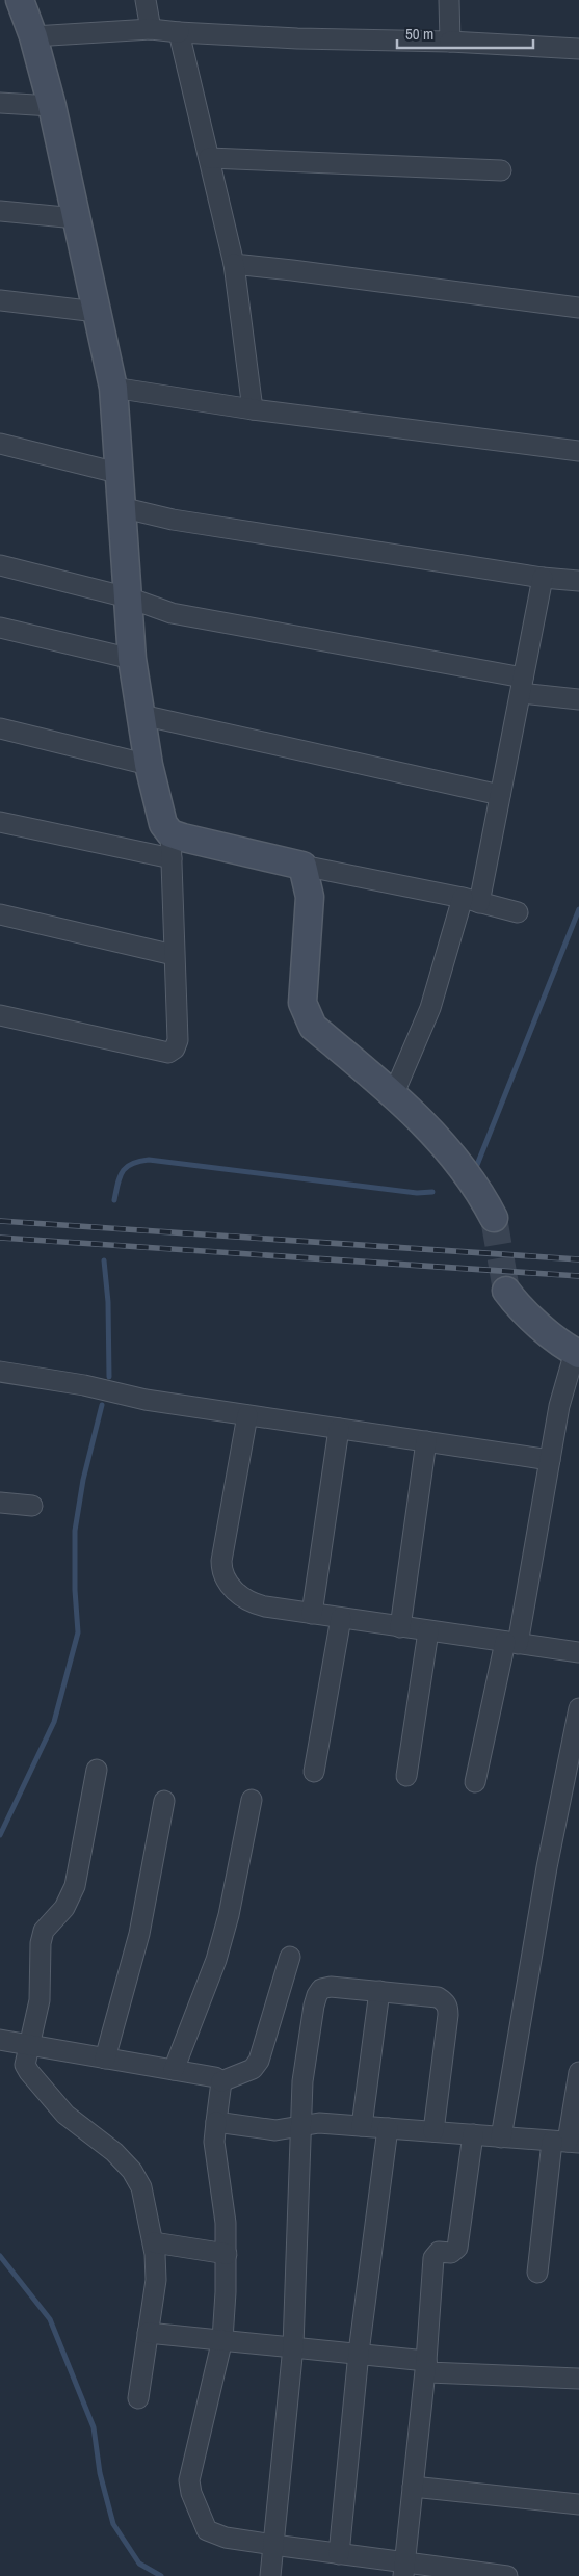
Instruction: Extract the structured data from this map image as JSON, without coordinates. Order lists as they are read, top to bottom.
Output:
{
  "scale_bar": "50 m"
}
